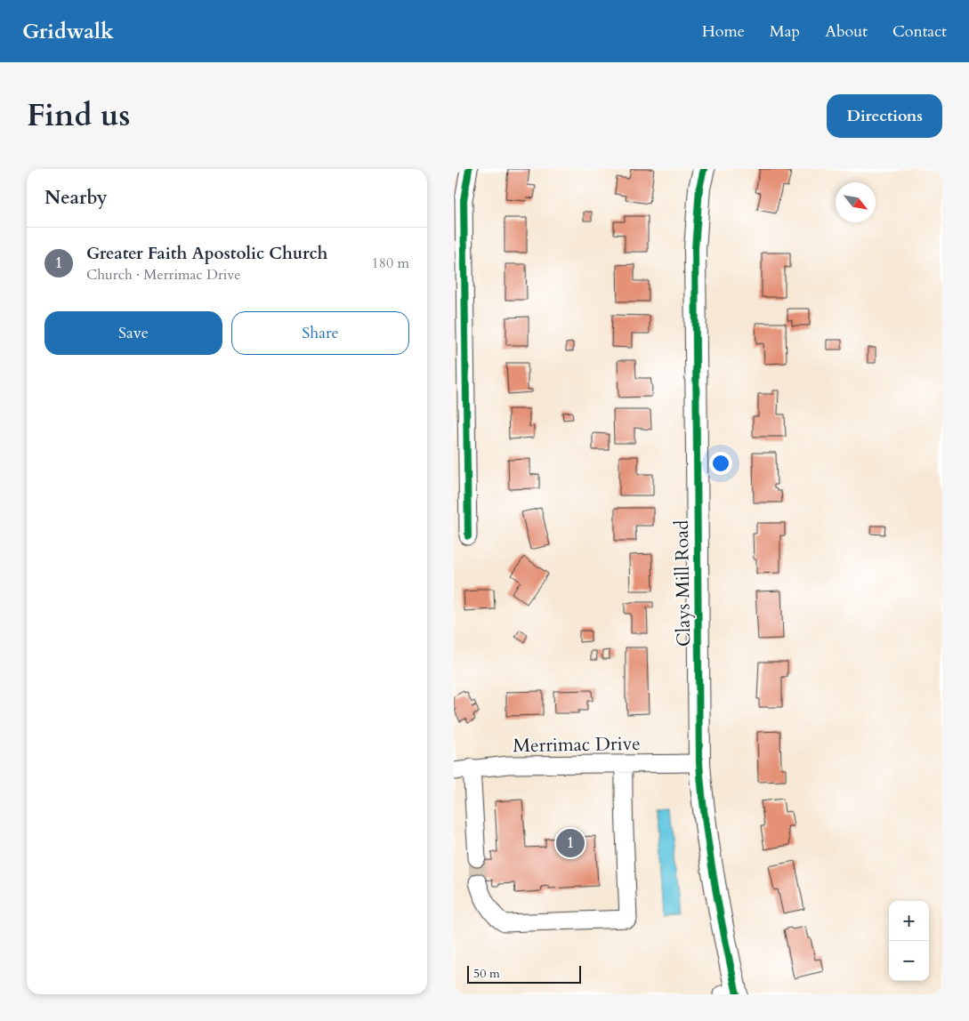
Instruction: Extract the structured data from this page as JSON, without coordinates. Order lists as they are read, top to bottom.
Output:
{
  "streets": {
    "main road": ["Clays Mill Road"],
    "street": ["Merrimac Drive"]
  },
  "crossings": [
    ["Clays Mill Road", "Merrimac Drive"]
  ],
  "scale_bar": "50 m",
  "north": "bottom right",
  "page": {
    "header": "Gridwalk",
    "nav": [
      "Home",
      "Map",
      "About",
      "Contact"
    ],
    "title": "Find us",
    "buttons": [
      "Directions",
      ["Save", "Share"]
    ],
    "heading": "Nearby",
    "list": [
      {
        "mark": "1",
        "name": "Greater Faith Apostolic Church",
        "note": "Church · Merrimac Drive",
        "value": "180 m"
      }
    ],
    "pins": "1",
    "map_buttons": ["+", "−"],
    "scale": "50 m"
  }
}
